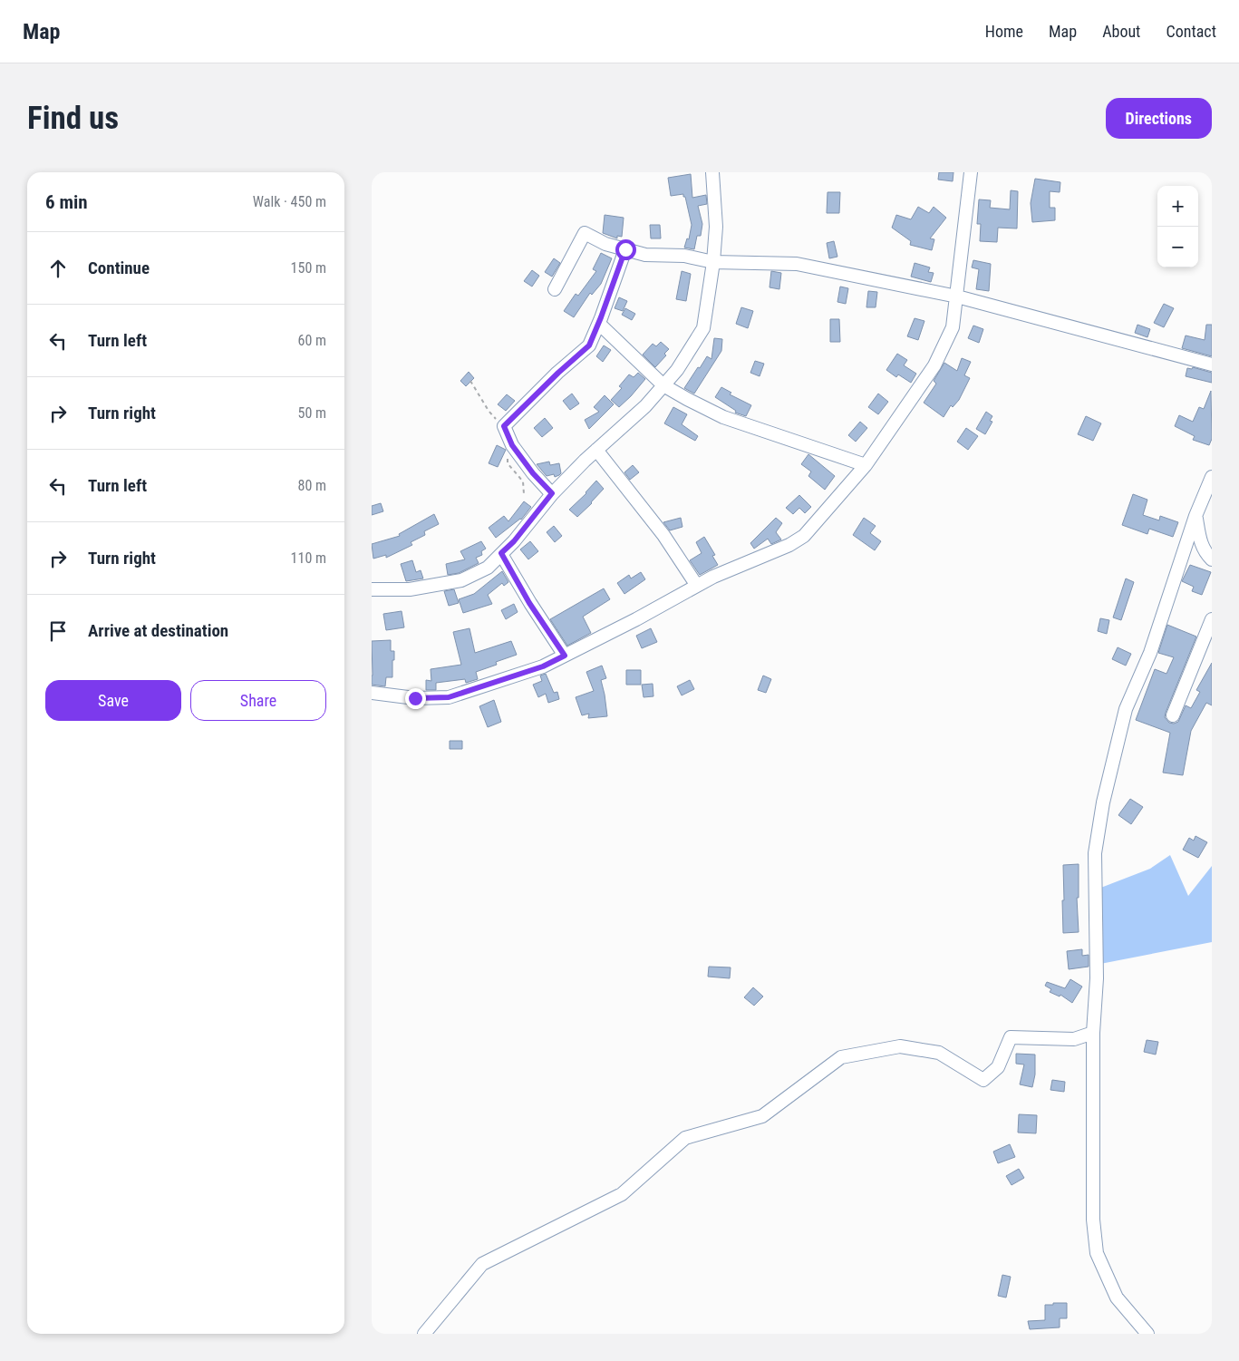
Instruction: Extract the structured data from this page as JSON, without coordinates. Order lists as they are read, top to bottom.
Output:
{
  "page": {
    "header": "Map",
    "nav": [
      "Home",
      "Map",
      "About",
      "Contact"
    ],
    "buttons": [
      "Directions",
      ["Save", "Share"]
    ],
    "title": "Find us",
    "heading": ["6 min", "Walk · 450 m"],
    "map_buttons": ["+", "−"],
    "list": [
      ["Continue", "150 m"],
      ["Turn left", "60 m"],
      ["Turn right", "50 m"],
      ["Turn left", "80 m"],
      ["Turn right", "110 m"],
      "Arrive at destination"
    ]
  }
}
